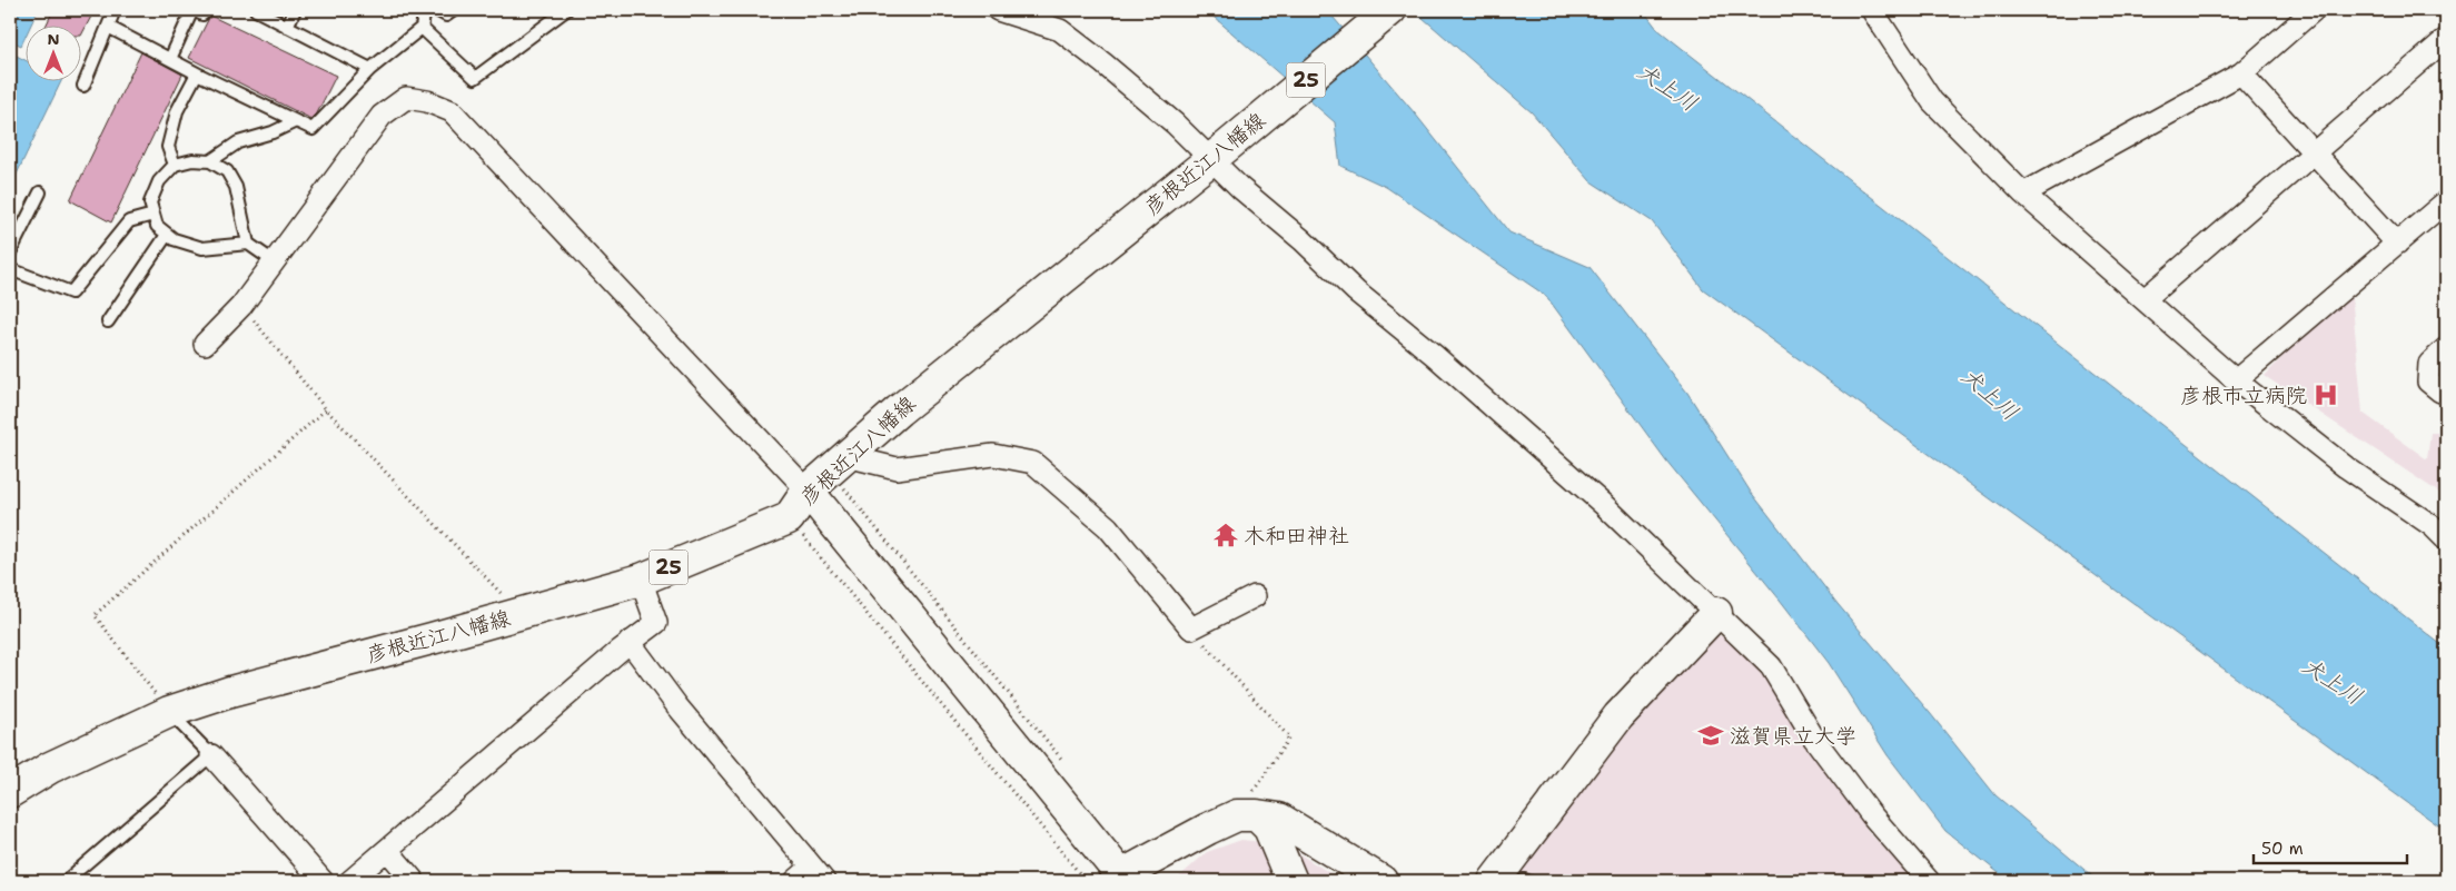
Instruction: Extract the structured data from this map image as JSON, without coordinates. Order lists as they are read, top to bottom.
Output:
{
  "streets": {
    "main road": ["25", "彦根近江八幡線"]
  },
  "water": ["犬上川"],
  "places": {
    "hospital": ["彦根市立病院"],
    "temple": ["木和田神社"],
    "school or university": ["滋賀県立大学"]
  },
  "scale_bar": "50 m",
  "north": "top"
}
